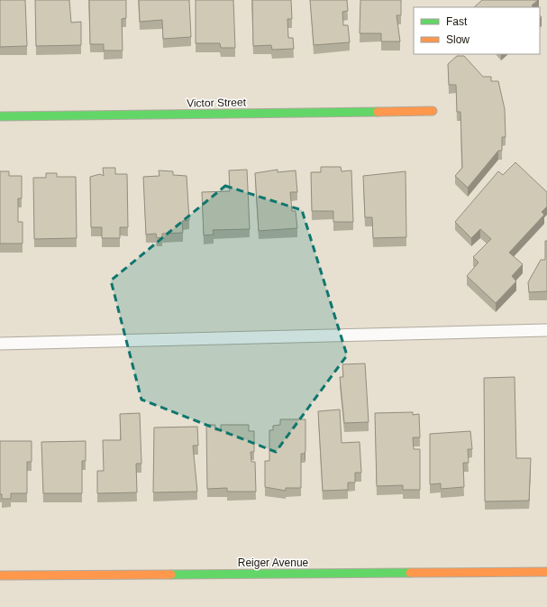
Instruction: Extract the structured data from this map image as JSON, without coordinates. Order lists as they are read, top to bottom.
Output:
{
  "streets": {
    "street": ["Victor Street", "Reiger Avenue"]
  },
  "legend": ["Fast", "Slow"]
}
